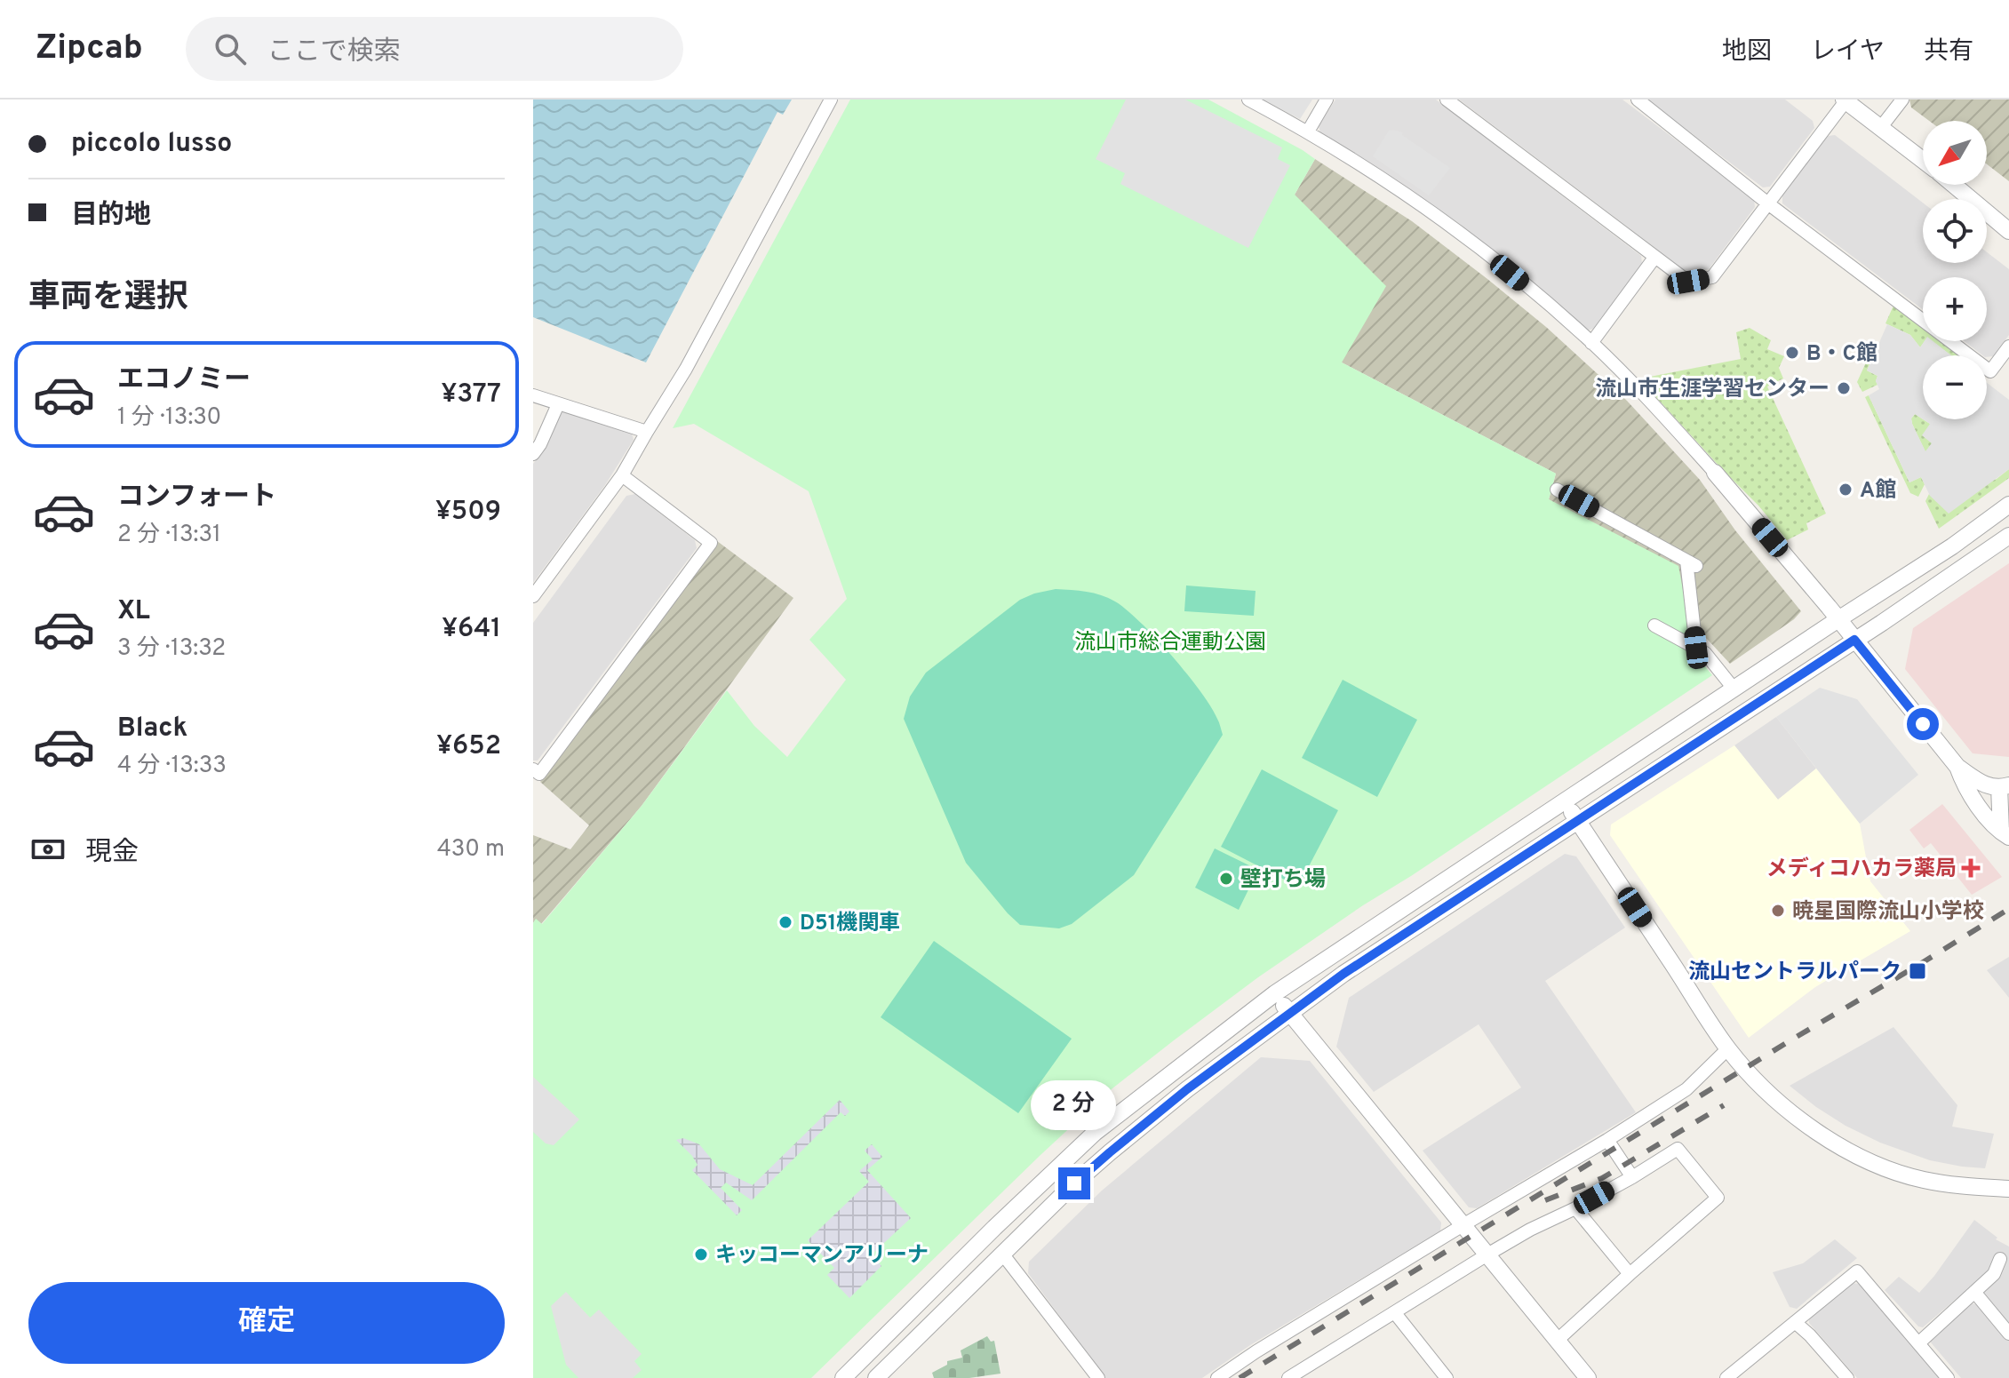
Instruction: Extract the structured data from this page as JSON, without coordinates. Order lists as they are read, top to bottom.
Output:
{
  "parks": ["流山市総合運動公園"],
  "places": {
    "other": [
      "B・C館",
      "流山市生涯学習センター",
      "A館",
      "壁打ち場",
      "暁星国際流山小学校",
      "D51機関車",
      "キッコーマンアリーナ"
    ],
    "health": ["メディコハカラ薬局"],
    "transit": ["流山セントラルパーク"]
  },
  "north": "bottom left",
  "page": {
    "header": "Zipcab",
    "search": "ここで検索",
    "nav": ["地図", "レイヤ", "共有"],
    "banner": ["piccolo lusso", "目的地"],
    "map_buttons": ["+", "−"],
    "heading": "車両を選択",
    "list": [
      {
        "name": "エコノミー",
        "note": "1 分 · 13:30",
        "value": "¥377"
      },
      {
        "name": "コンフォート",
        "note": "2 分 · 13:31",
        "value": "¥509"
      },
      {
        "name": "XL",
        "note": "3 分 · 13:32",
        "value": "¥641"
      },
      {
        "name": "Black",
        "note": "4 分 · 13:33",
        "value": "¥652"
      }
    ],
    "pay": ["現金", "430 m"],
    "bubble": "2 分",
    "buttons": "確定"
  }
}
